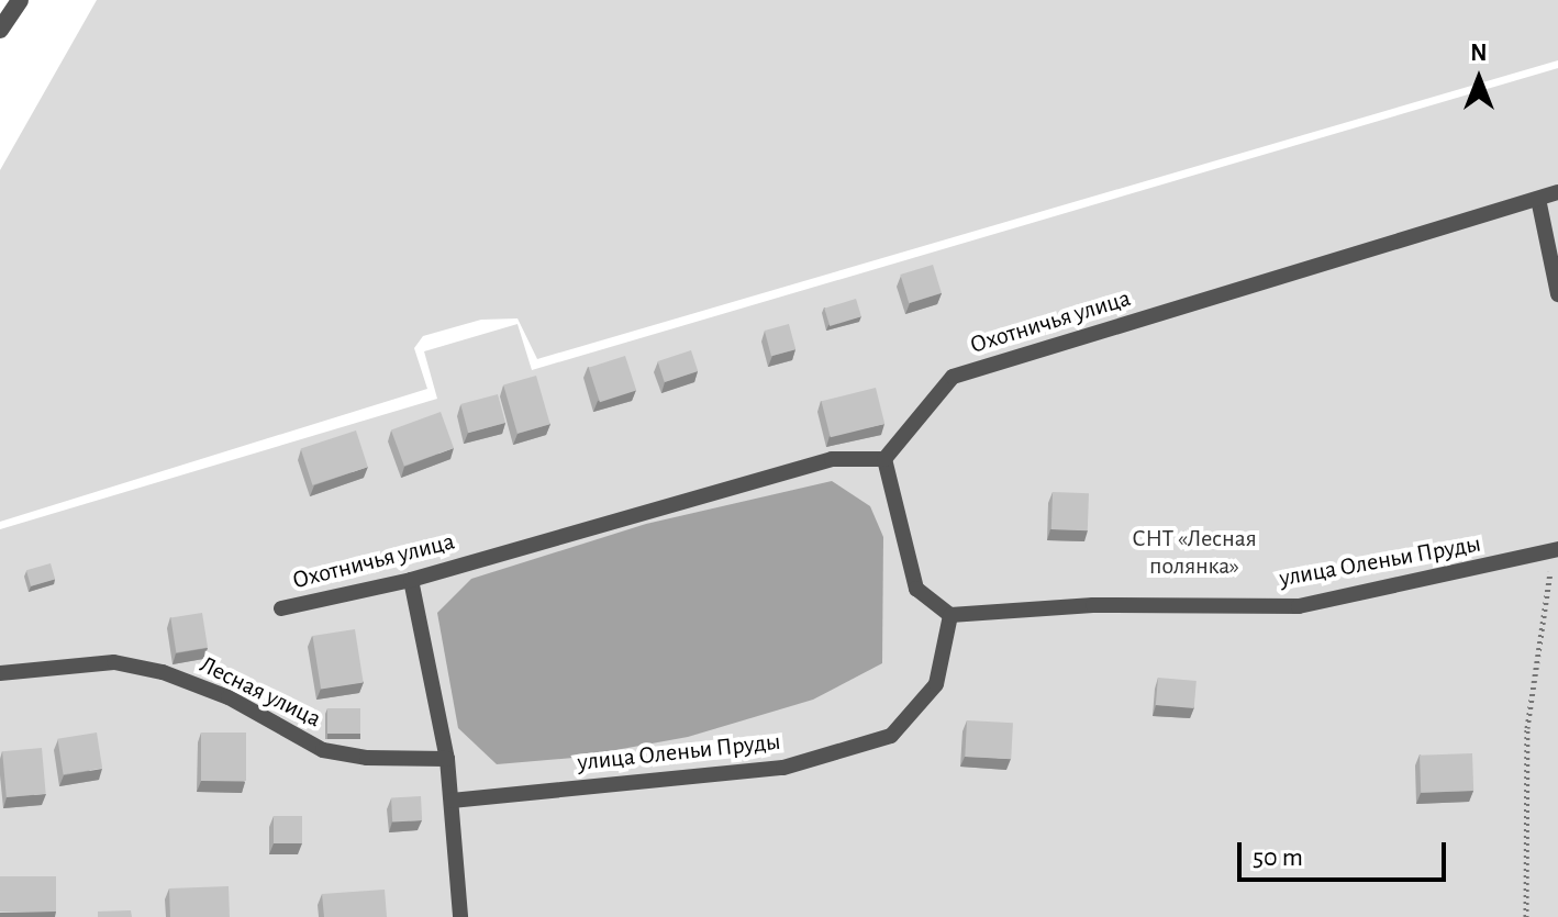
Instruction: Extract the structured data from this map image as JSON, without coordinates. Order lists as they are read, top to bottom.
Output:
{
  "streets": {
    "lane": ["Охотничья улица", "улица Оленьи Пруды", "Лесная улица"]
  },
  "parks": ["СНТ «Лесная полянка»"],
  "scale_bar": "50 m",
  "north": "top"
}
